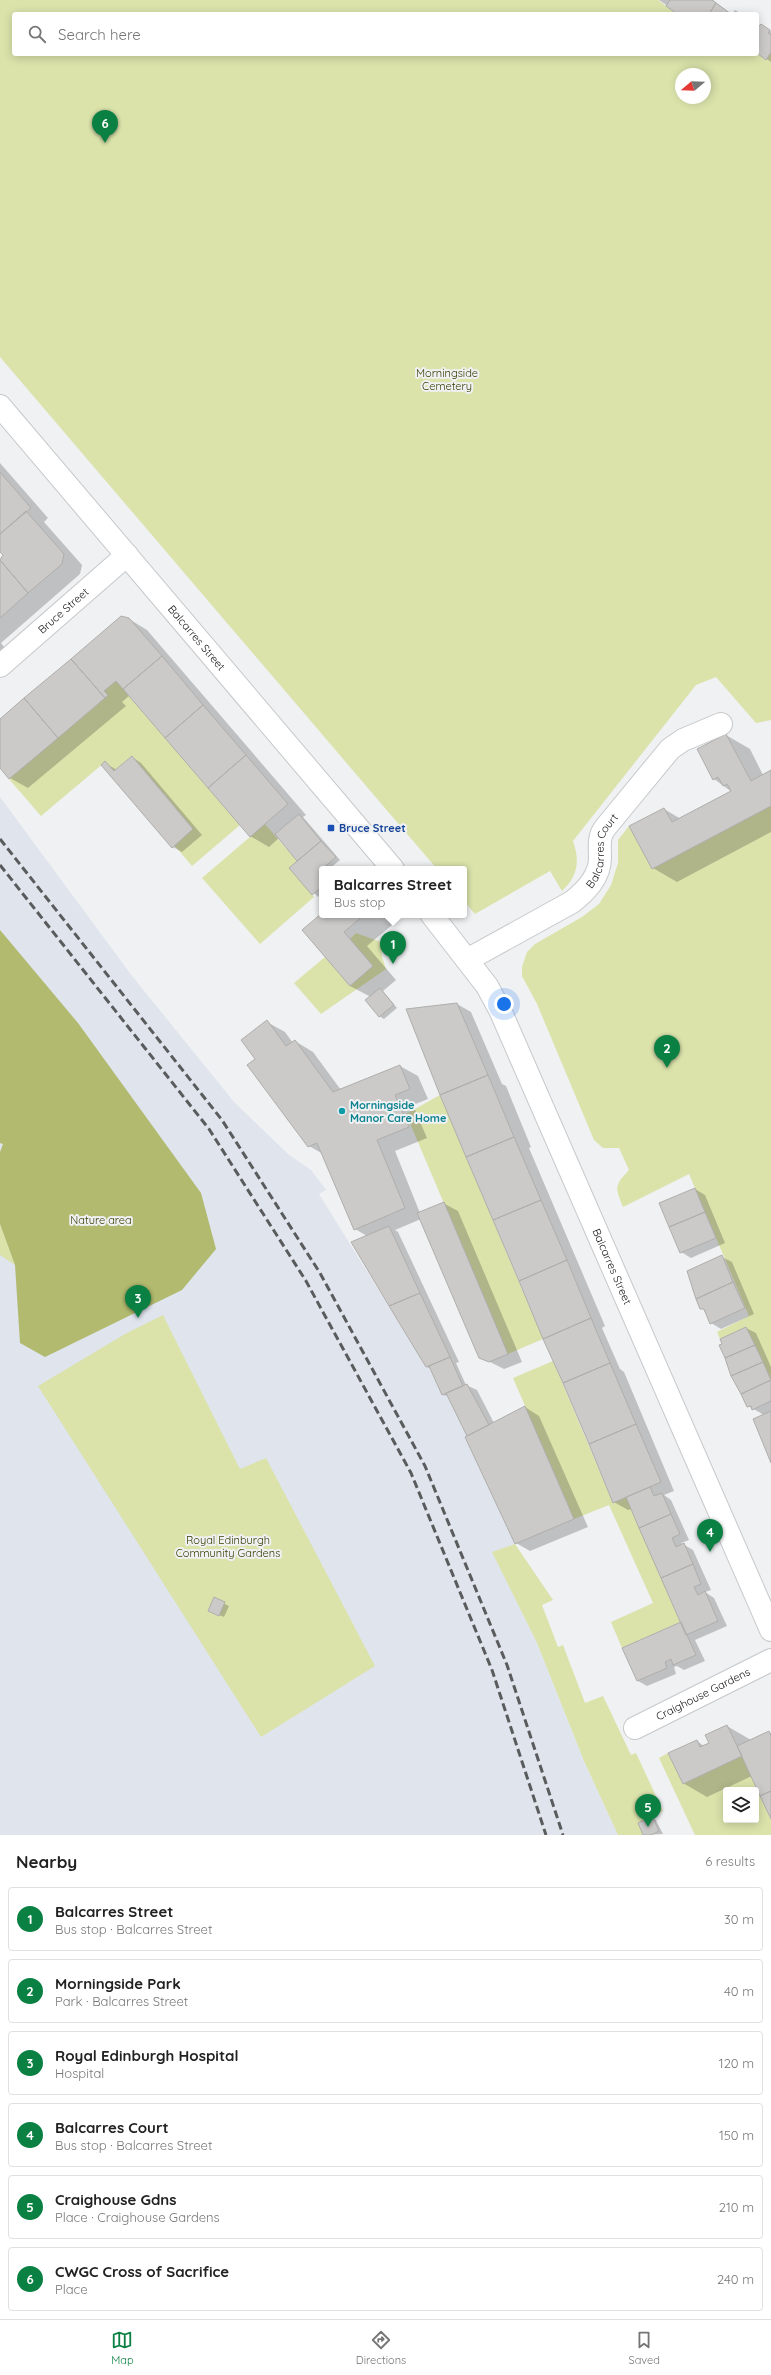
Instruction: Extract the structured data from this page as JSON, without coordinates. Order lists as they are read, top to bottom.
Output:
{
  "streets": {
    "street": [
      "Bruce Street",
      "Balcarres Street",
      "Balcarres Court",
      "Craighouse Gardens"
    ]
  },
  "crossings": [
    ["Bruce Street", "Balcarres Street"],
    ["Balcarres Street", "Balcarres Court"]
  ],
  "parks": ["Morningside Cemetery", "Nature area", "Royal Edinburgh Community Gardens"],
  "places": {
    "transit": ["Bruce Street"],
    "other": ["Morningside Manor Care Home"]
  },
  "north": "left",
  "page": {
    "search": "Search here",
    "pins": [
      "6",
      "1",
      "2",
      "3",
      "4",
      "5"
    ],
    "popup": ["Balcarres Street", "Bus stop"],
    "heading": ["Nearby", "6 results"],
    "list": [
      {
        "mark": "1",
        "name": "Balcarres Street",
        "note": "Bus stop · Balcarres Street",
        "value": "30 m"
      },
      {
        "mark": "2",
        "name": "Morningside Park",
        "note": "Park · Balcarres Street",
        "value": "40 m"
      },
      {
        "mark": "3",
        "name": "Royal Edinburgh Hospital",
        "note": "Hospital",
        "value": "120 m"
      },
      {
        "mark": "4",
        "name": "Balcarres Court",
        "note": "Bus stop · Balcarres Street",
        "value": "150 m"
      },
      {
        "mark": "5",
        "name": "Craighouse Gdns",
        "note": "Place · Craighouse Gardens",
        "value": "210 m"
      },
      {
        "mark": "6",
        "name": "CWGC Cross of Sacrifice",
        "note": "Place",
        "value": "240 m"
      }
    ],
    "nav": ["Map", "Directions", "Saved"]
  }
}
